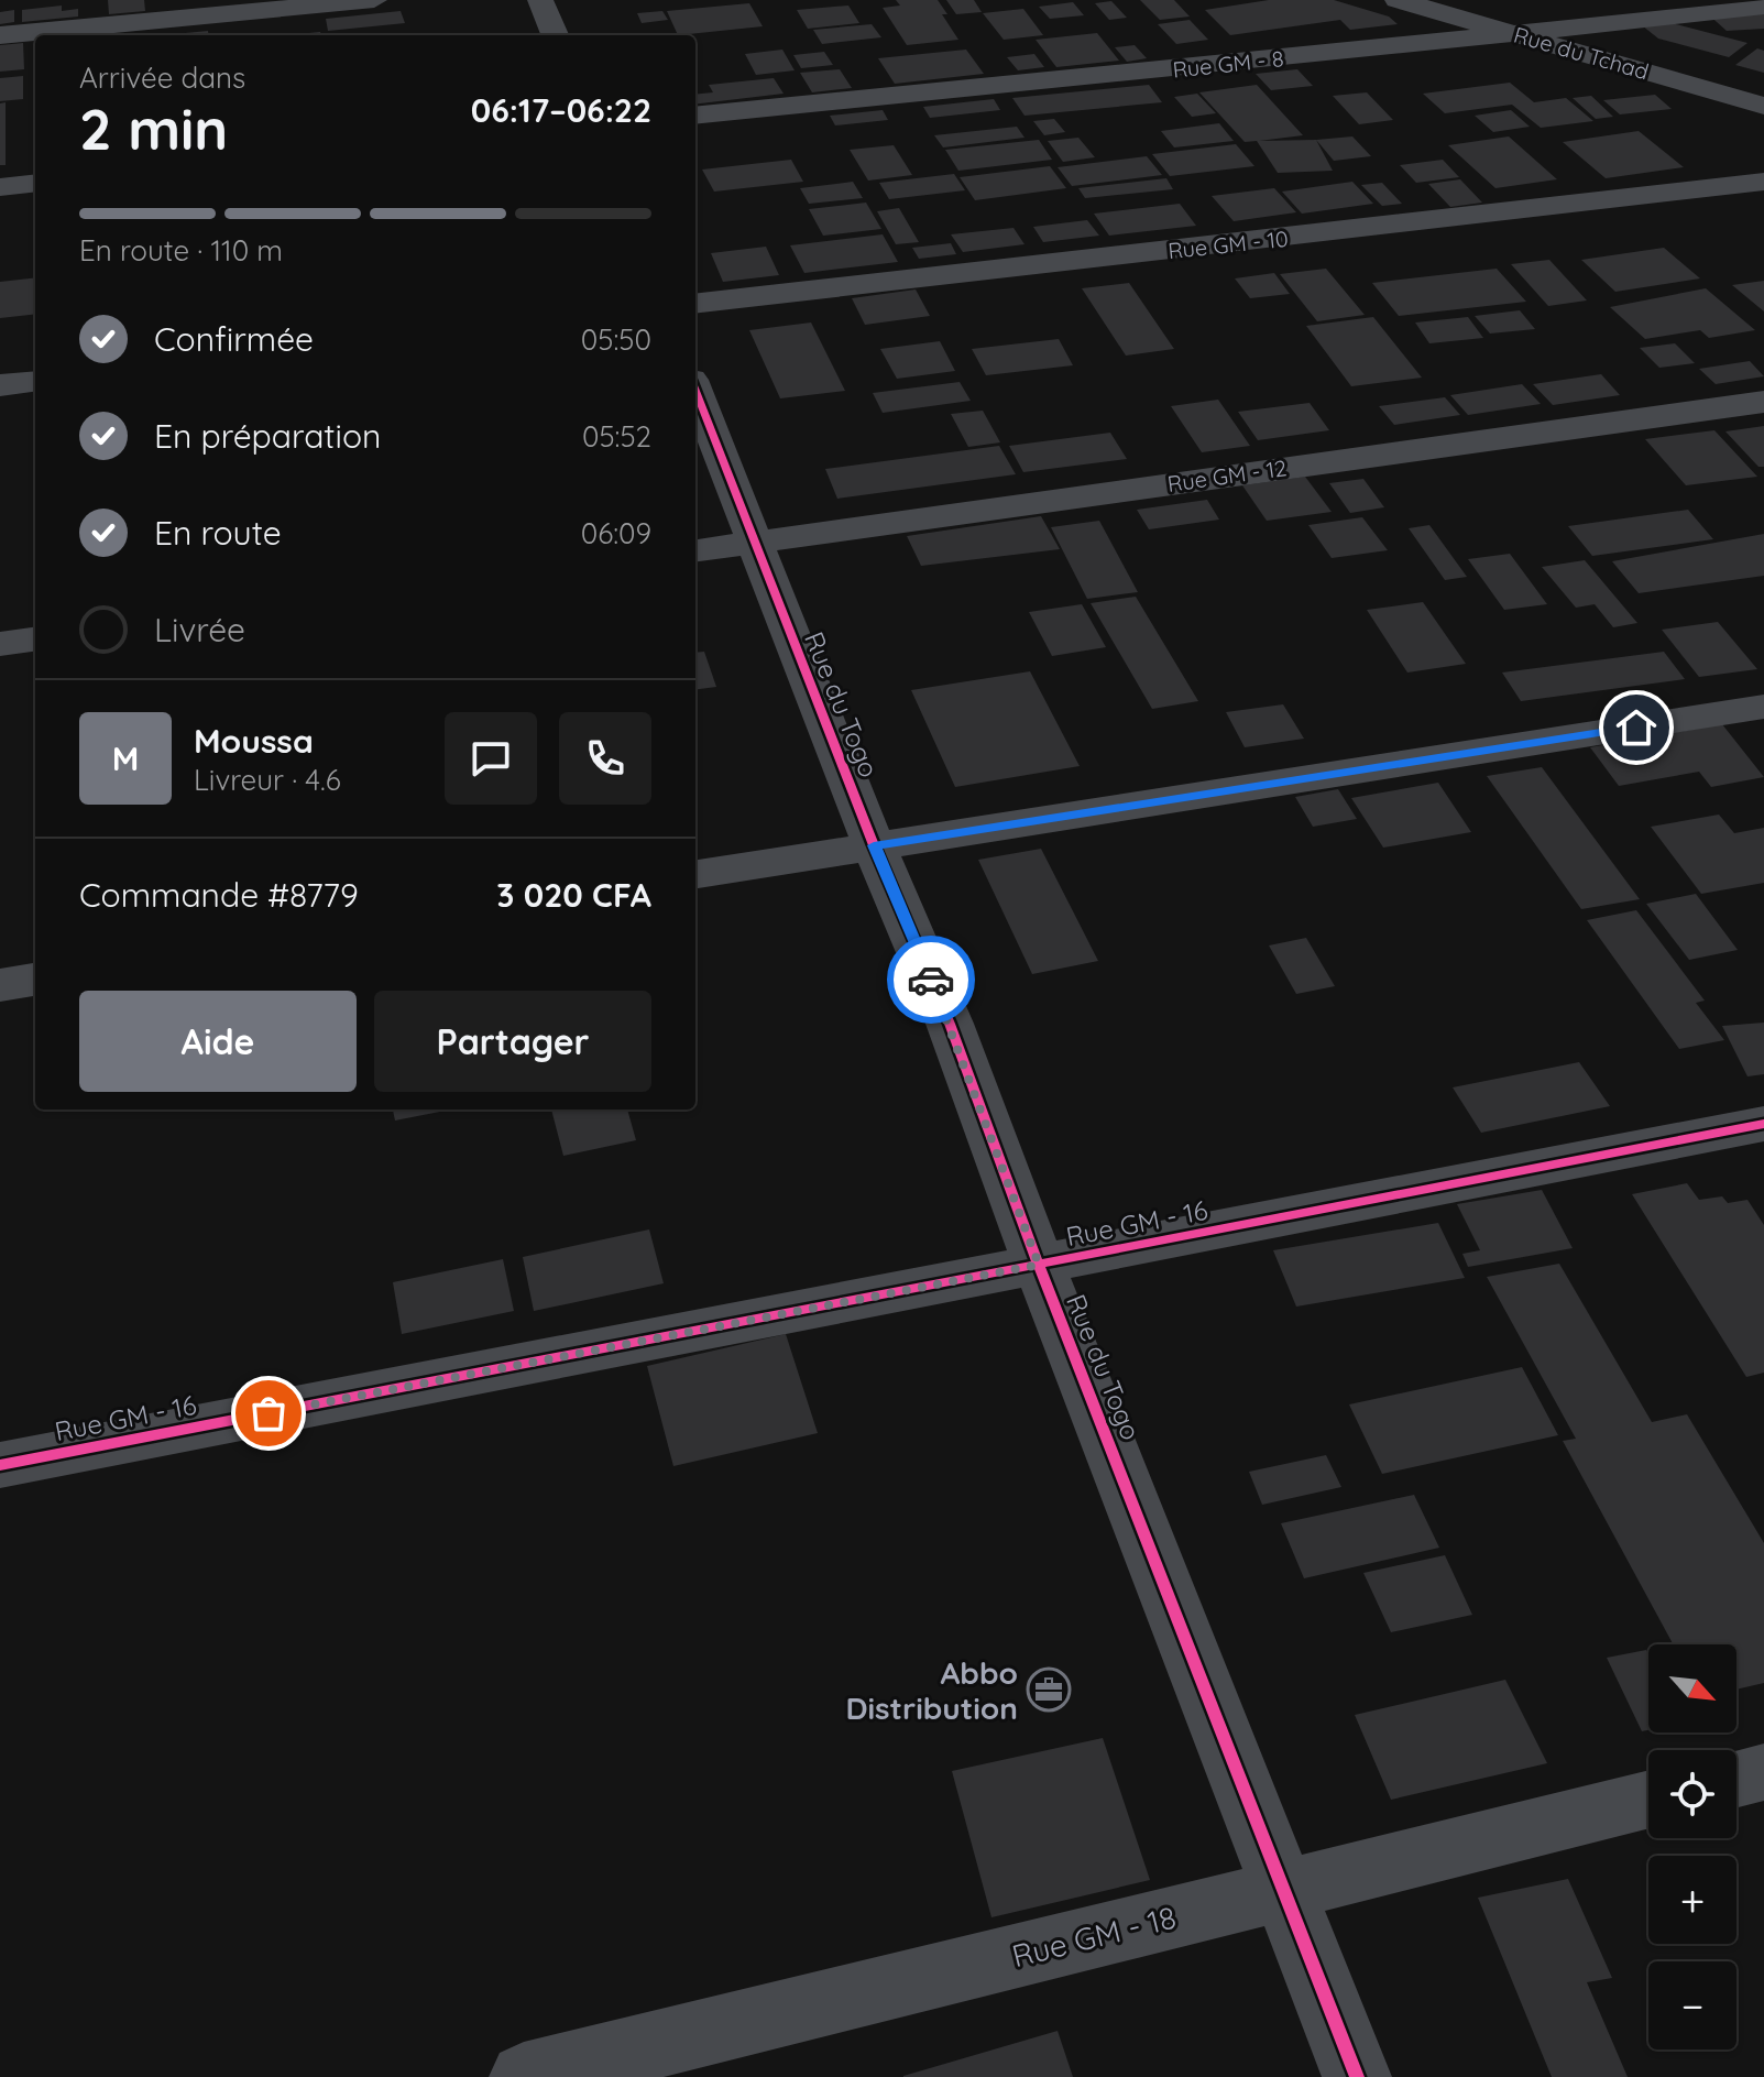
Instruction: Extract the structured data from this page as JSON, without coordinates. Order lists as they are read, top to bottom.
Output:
{
  "streets": {
    "street": [
      "Rue du Tchad",
      "Rue GM - 8",
      "Rue GM - 10",
      "Rue GM - 12",
      "Rue du Togo",
      "Rue GM - 16",
      "Rue GM - 18"
    ]
  },
  "crossings": [
    ["Rue du Tchad", "Rue GM - 8"],
    ["Rue GM - 12", "Rue du Togo"],
    ["Rue du Togo", "Rue GM - 16"],
    ["Rue du Togo", "Rue GM - 18"]
  ],
  "places": {
    "office": ["Abbo Distribution"]
  },
  "north": "bottom right",
  "page": {
    "heading": ["2 min", "Arrivée dans", "06:17–06:22"],
    "panel": [
      "Moussa",
      "Livreur · 4.6",
      "Commande #8779",
      "3 020 CFA"
    ],
    "bar": "En route · 110 m",
    "list": [
      ["Confirmée", "05:50"],
      ["En préparation", "05:52"],
      ["En route", "06:09"],
      "Livrée"
    ],
    "round": "M",
    "buttons": ["Aide", "Partager"],
    "map_buttons": ["+", "−"]
  }
}
